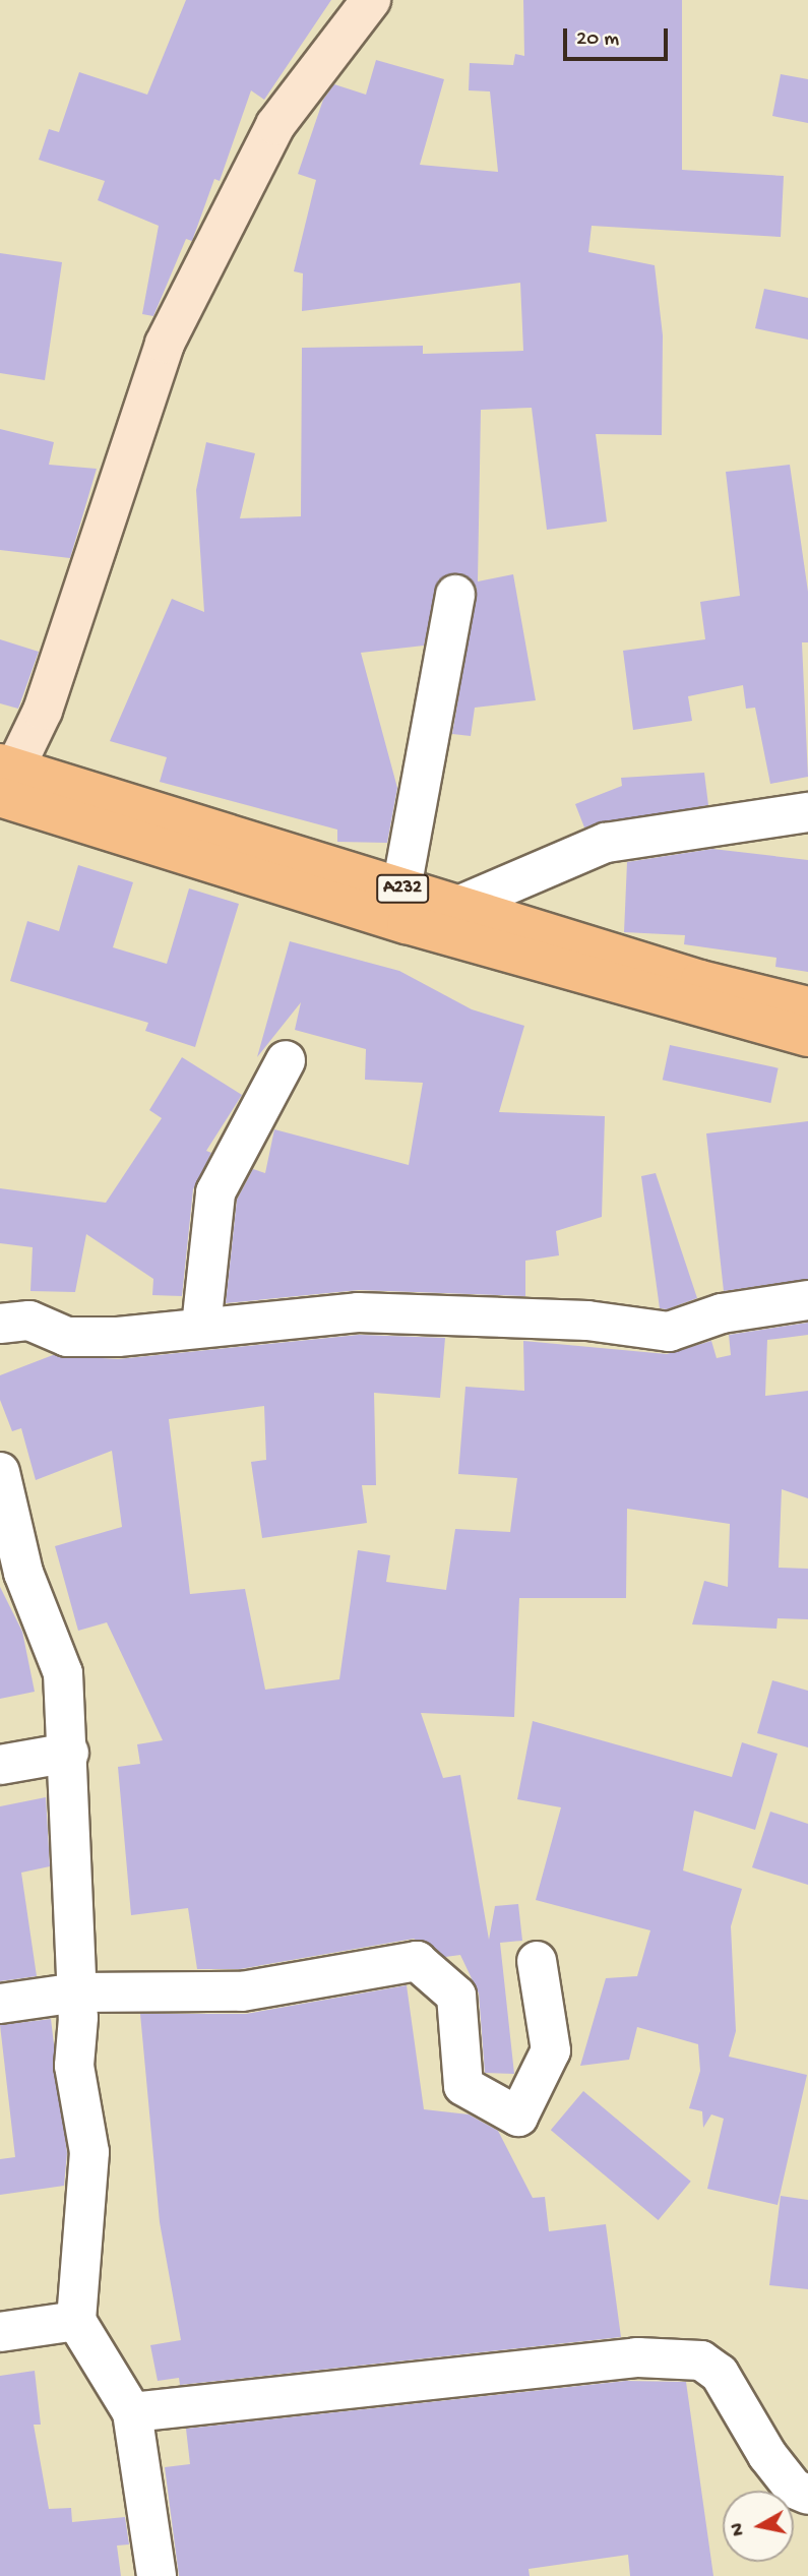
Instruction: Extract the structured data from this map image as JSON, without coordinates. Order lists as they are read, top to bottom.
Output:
{
  "streets": {
    "main road": ["A232"]
  },
  "scale_bar": "20 m",
  "north": "left"
}
